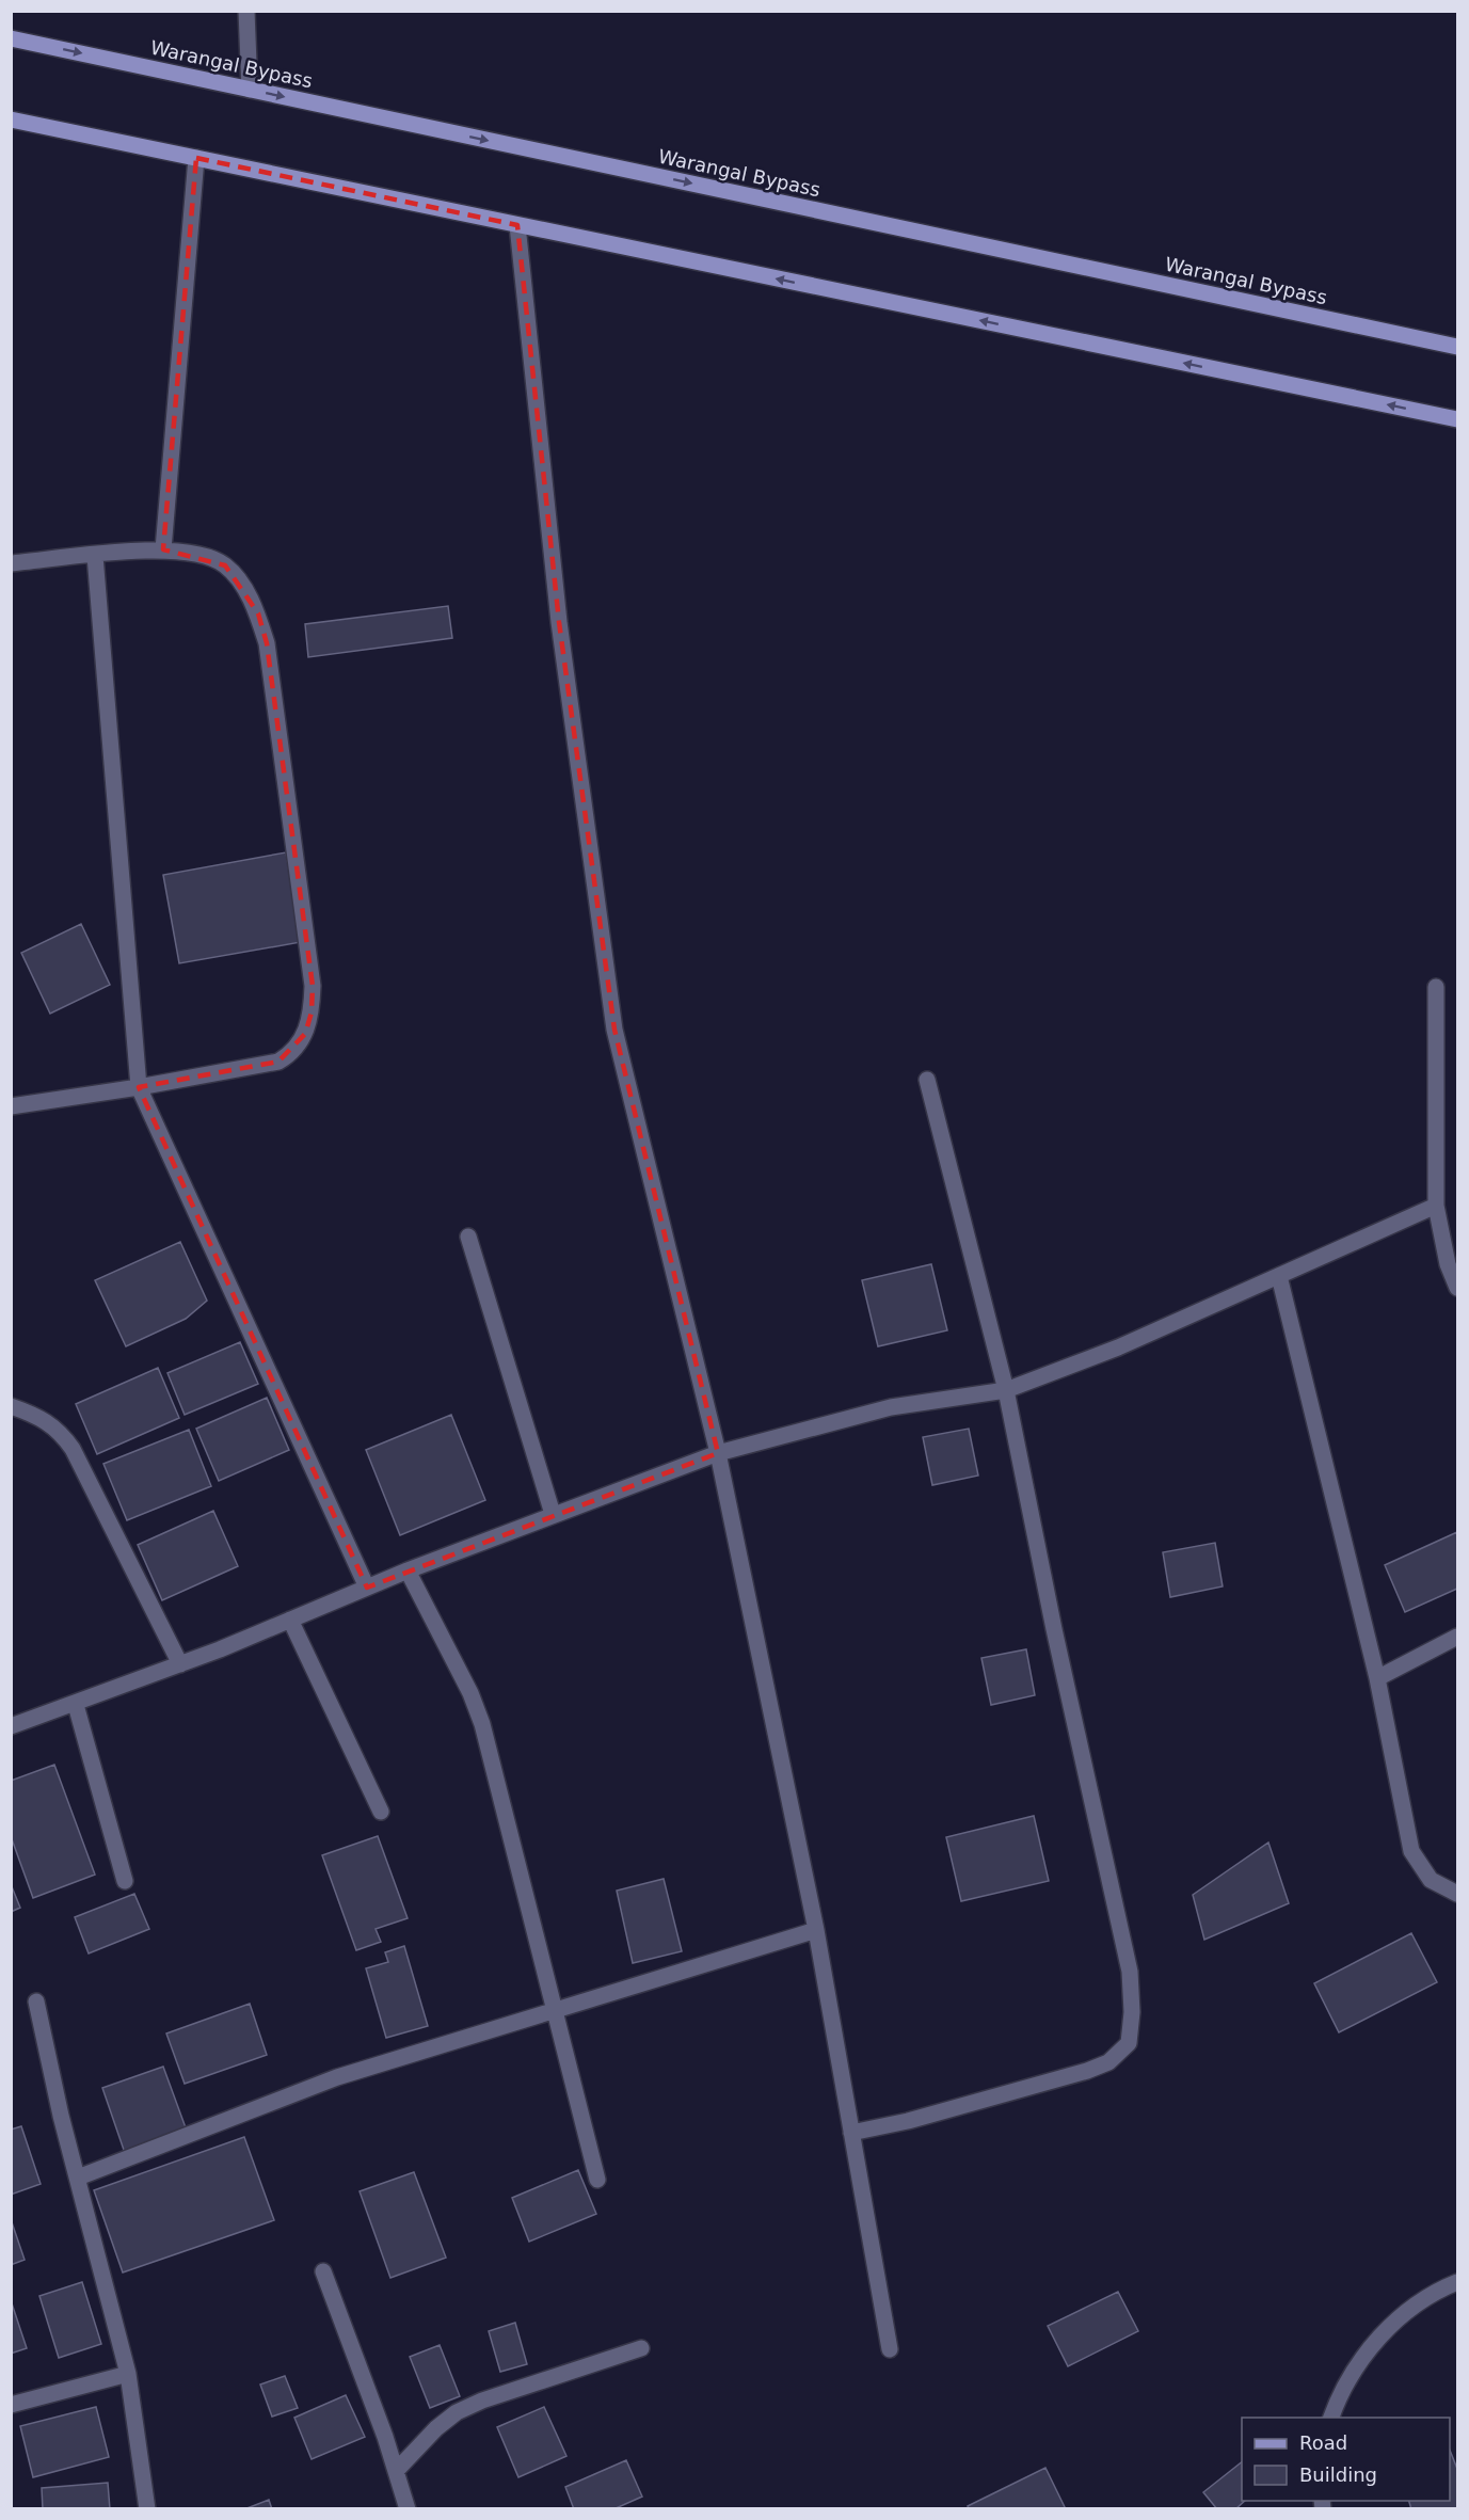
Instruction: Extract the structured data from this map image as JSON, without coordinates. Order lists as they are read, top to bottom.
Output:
{
  "streets": {
    "main road": ["Warangal Bypass"]
  },
  "legend": ["Road", "Building"]
}
